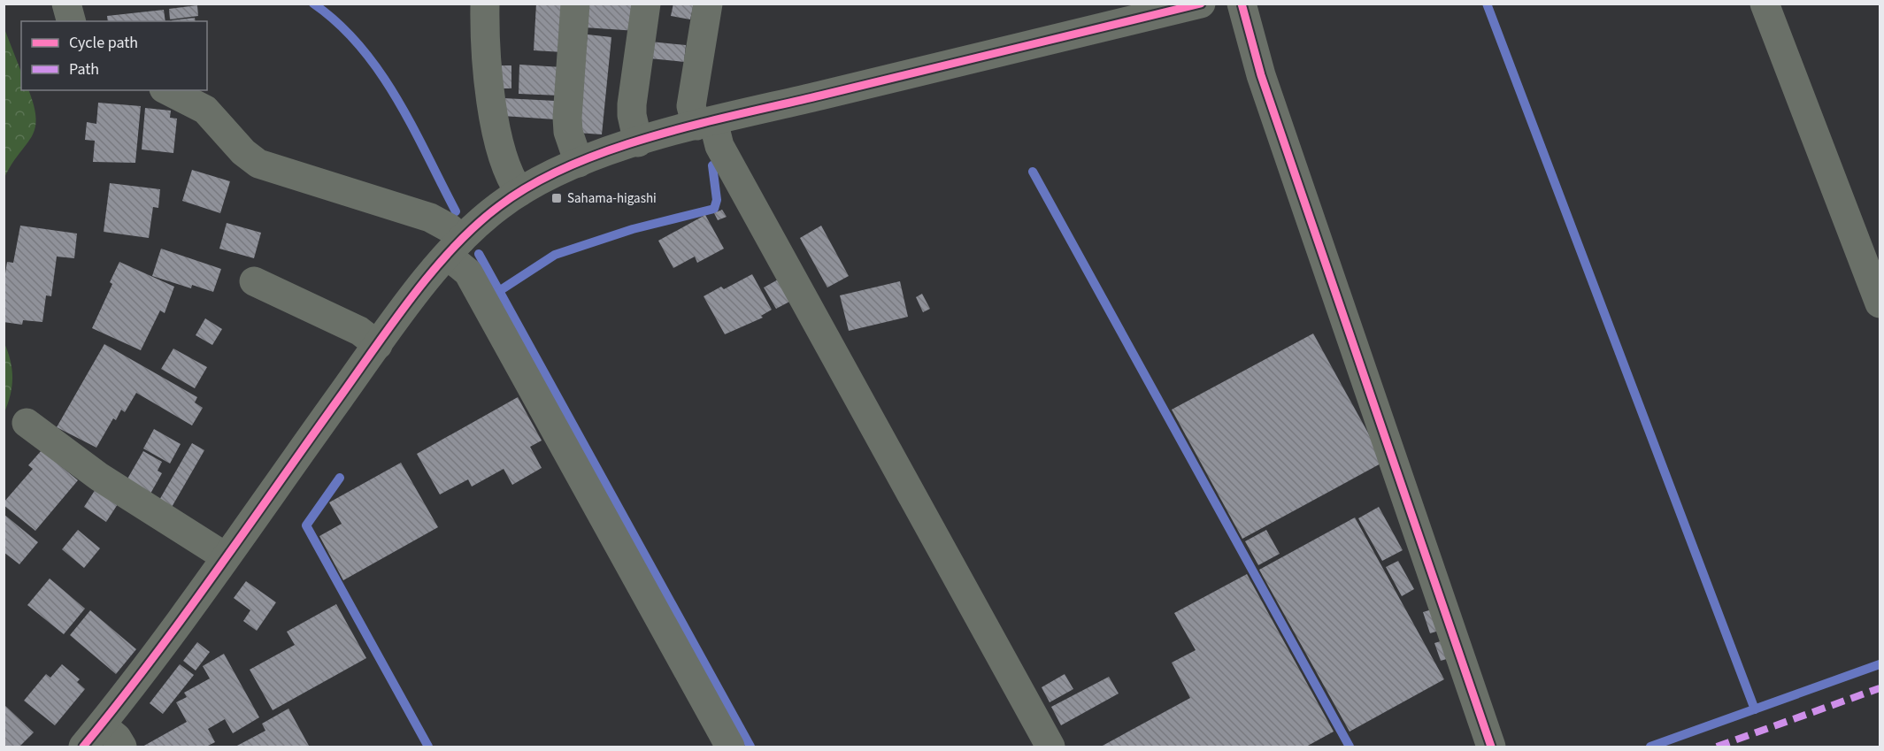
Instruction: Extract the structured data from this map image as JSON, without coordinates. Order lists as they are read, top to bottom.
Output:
{
  "places": {
    "transit": ["Sahama-higashi"]
  },
  "legend": ["Cycle path", "Path"]
}
